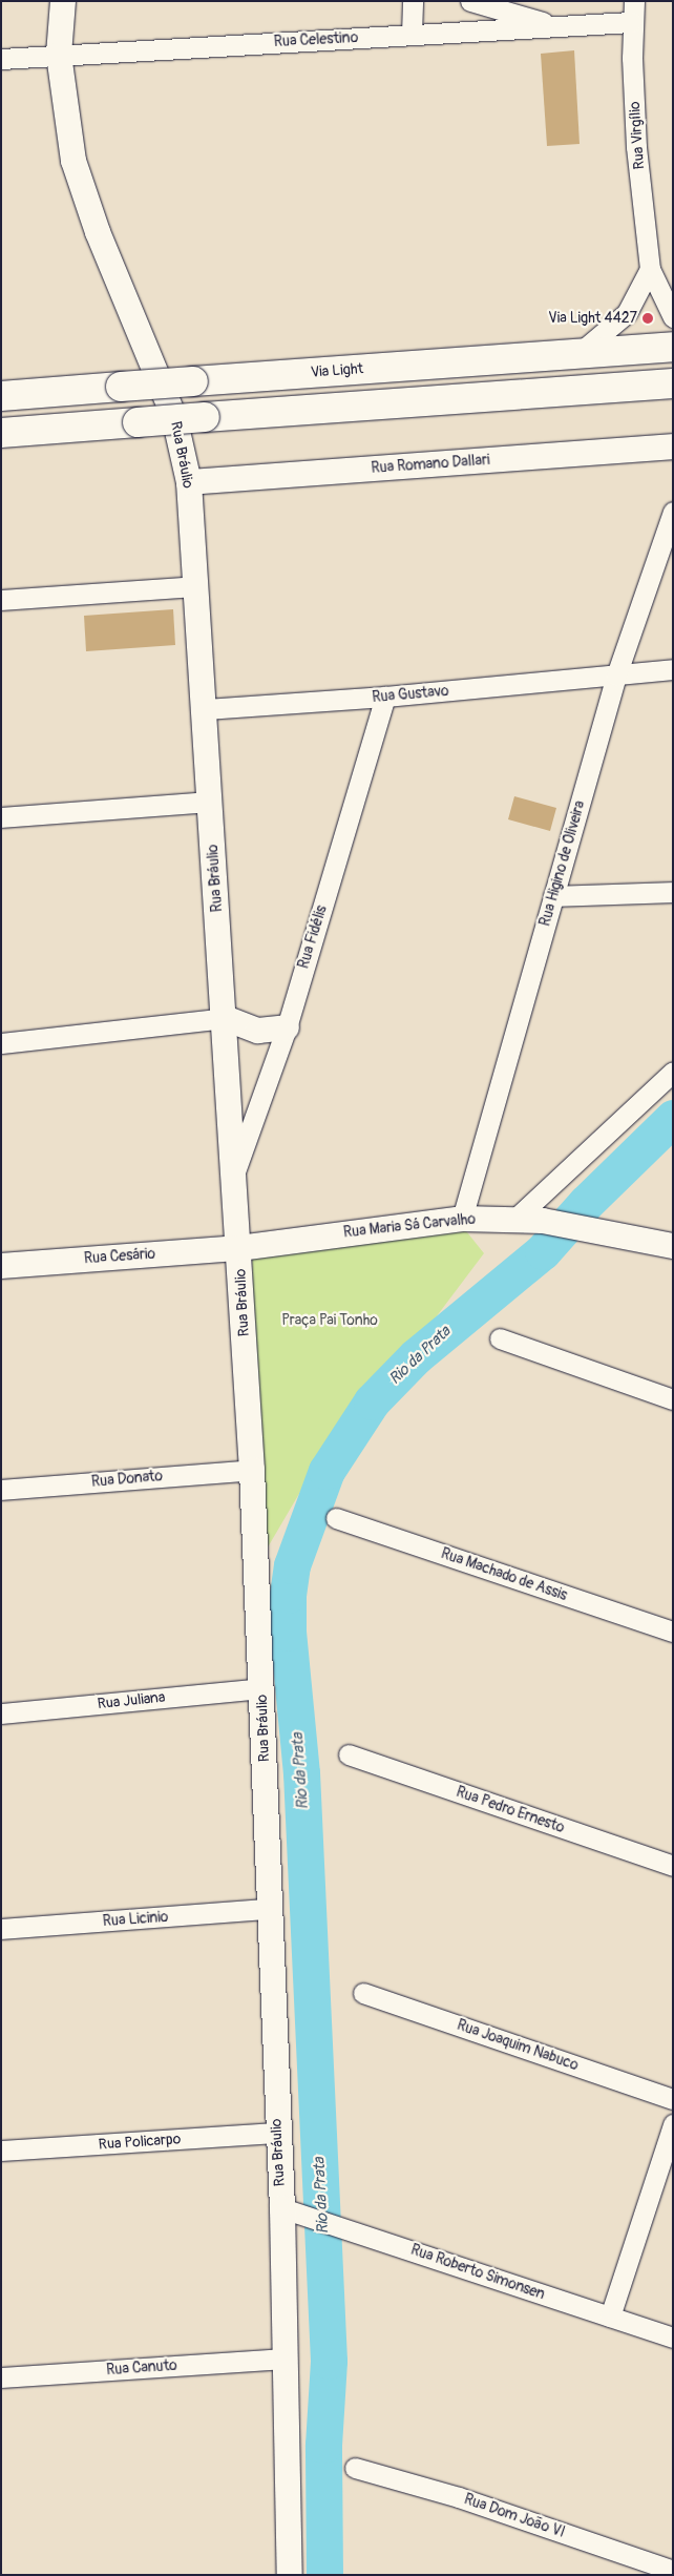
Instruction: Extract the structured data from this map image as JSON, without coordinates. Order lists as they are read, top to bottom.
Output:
{
  "streets": {
    "main road": ["Via Light"],
    "street": [
      "Rua Celestino",
      "Rua Virgílio",
      "Rua Bráulio",
      "Rua Romano Dallari",
      "Rua Gustavo",
      "Rua Higino de Oliveira",
      "Rua Fidélis",
      "Rua Maria Sá Carvalho",
      "Rua Cesário",
      "Rua Donato",
      "Rua Machado de Assis",
      "Rua Juliana",
      "Rua Pedro Ernesto",
      "Rua Licinio",
      "Rua Joaquim Nabuco",
      "Rua Policarpo",
      "Rua Roberto Simonsen",
      "Rua Canuto",
      "Rua Dom João VI"
    ]
  },
  "crossings": [
    ["Rua Celestino", "Rua Virgílio"],
    ["Rua Celestino", "Rua Bráulio"],
    ["Rua Bráulio", "Rua Romano Dallari"],
    ["Rua Bráulio", "Rua Gustavo"],
    ["Rua Bráulio", "Rua Fidélis"],
    ["Rua Bráulio", "Rua Maria Sá Carvalho"],
    ["Rua Bráulio", "Rua Cesário"],
    ["Rua Bráulio", "Rua Donato"],
    ["Rua Bráulio", "Rua Juliana"],
    ["Rua Bráulio", "Rua Licinio"],
    ["Rua Bráulio", "Rua Policarpo"],
    ["Rua Bráulio", "Rua Roberto Simonsen"],
    ["Rua Bráulio", "Rua Canuto"],
    ["Rua Gustavo", "Rua Higino de Oliveira"],
    ["Rua Gustavo", "Rua Fidélis"],
    ["Rua Higino de Oliveira", "Rua Maria Sá Carvalho"],
    ["Rua Maria Sá Carvalho", "Rua Cesário"]
  ],
  "water": ["Rio da Prata"],
  "parks": ["Praça Pai Tonho"],
  "places": ["Via Light 4427"]
}
